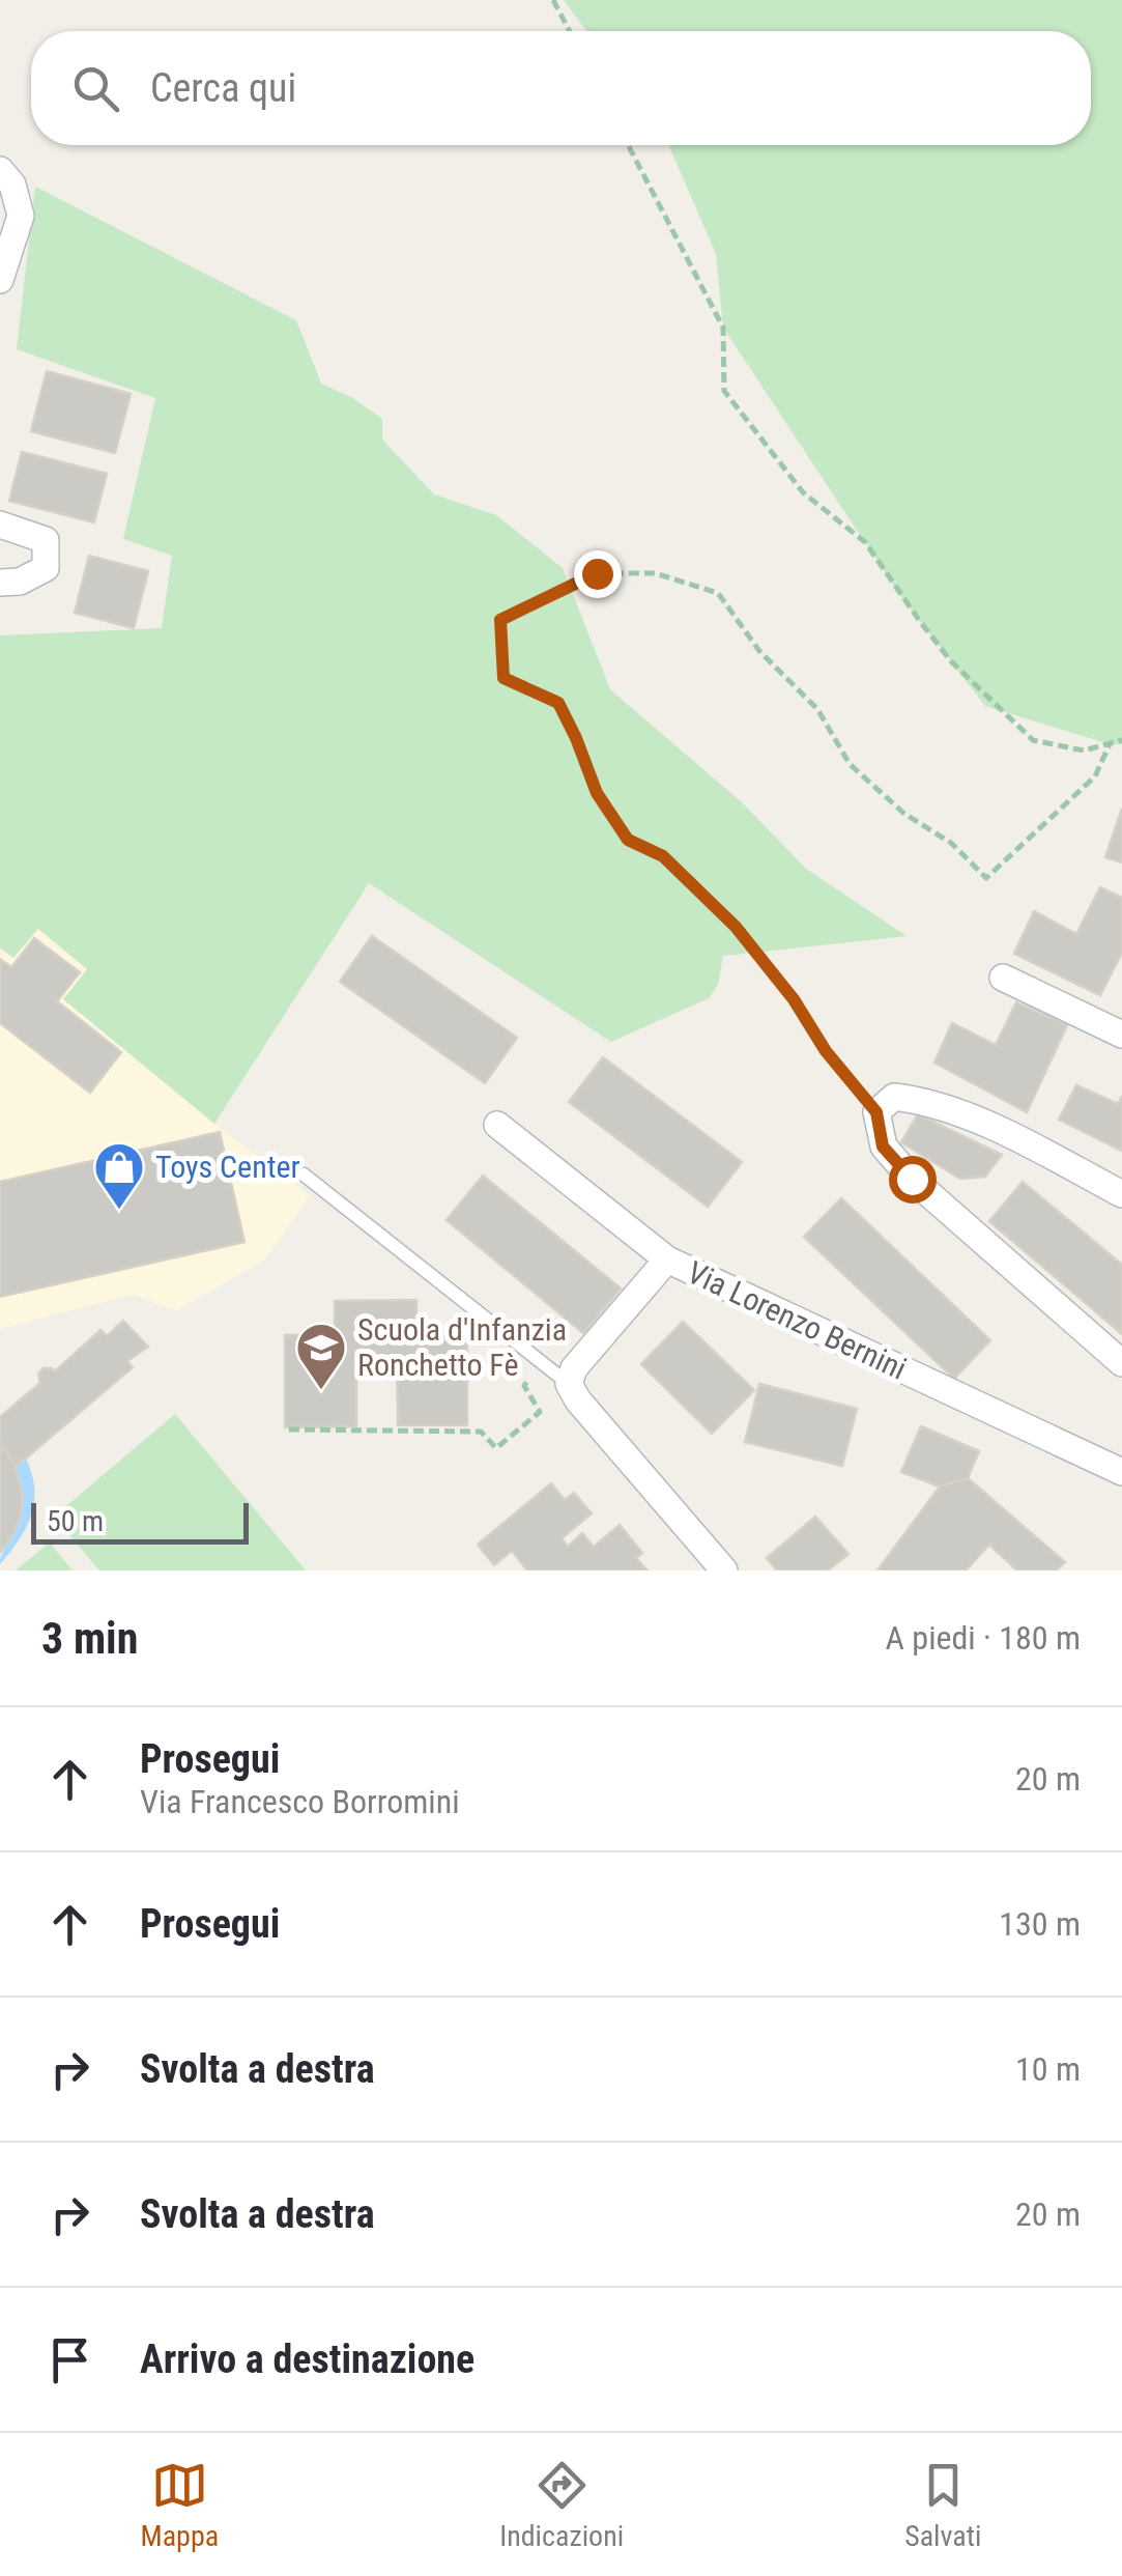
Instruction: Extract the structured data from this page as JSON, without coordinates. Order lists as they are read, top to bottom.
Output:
{
  "streets": {
    "street": ["Via Lorenzo Bernini"]
  },
  "places": {
    "shop": ["Toys Center"],
    "school or university": ["Scuola d'Infanzia Ronchetto Fè"]
  },
  "scale_bar": "50 m",
  "page": {
    "search": "Cerca qui",
    "scale": "50 m",
    "heading": ["3 min", "A piedi · 180 m"],
    "list": [
      ["Prosegui", "Via Francesco Borromini", "20 m"],
      ["Prosegui", "130 m"],
      ["Svolta a destra", "10 m"],
      ["Svolta a destra", "20 m"],
      "Arrivo a destinazione"
    ],
    "nav": ["Mappa", "Indicazioni", "Salvati"]
  }
}
